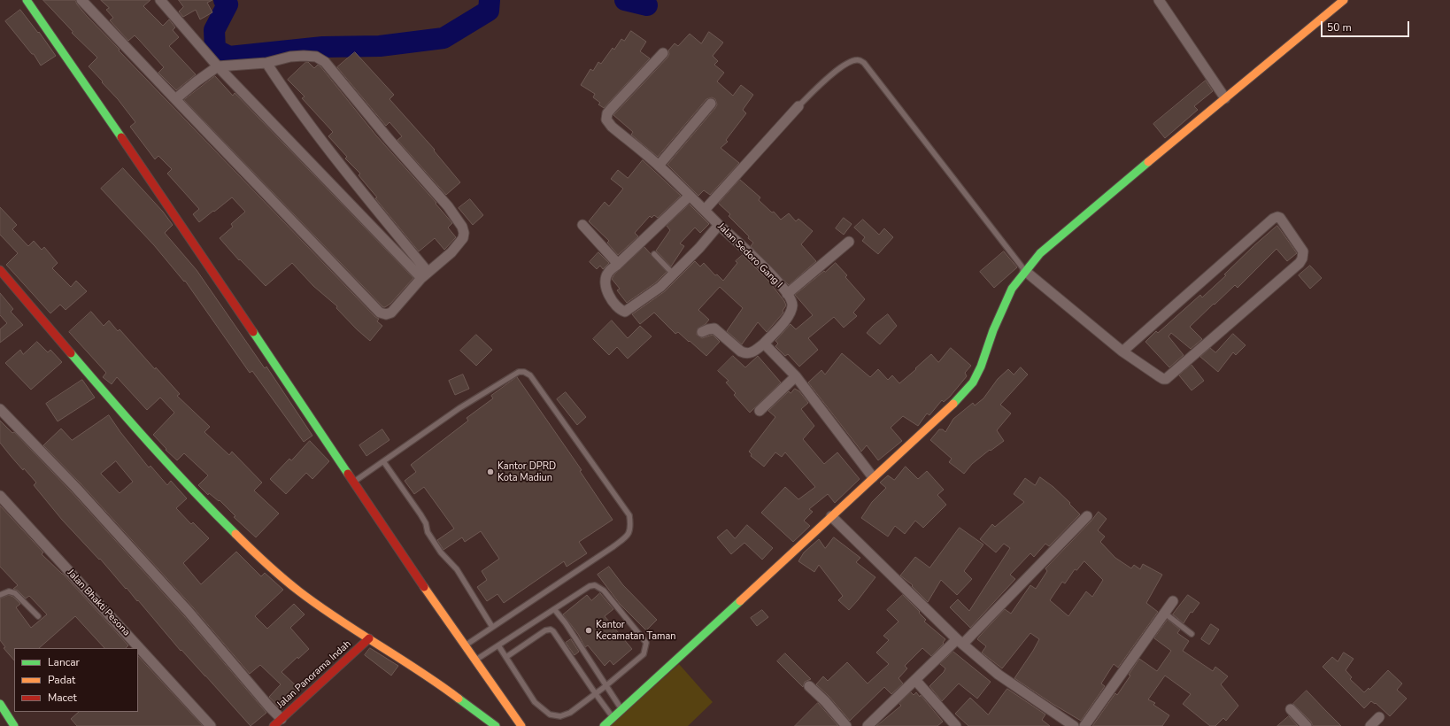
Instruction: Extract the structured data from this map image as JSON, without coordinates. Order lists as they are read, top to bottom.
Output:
{
  "streets": {
    "main road": ["Jalan Panorama Indah"],
    "street": ["Jalan Sedoro Gang I", "Jalan Bhakti Pesona"]
  },
  "places": ["Kantor DPRD Kota Madiun", "Kantor Kecamatan Taman"],
  "legend": ["Lancar", "Padat", "Macet"],
  "scale_bar": "50 m"
}
